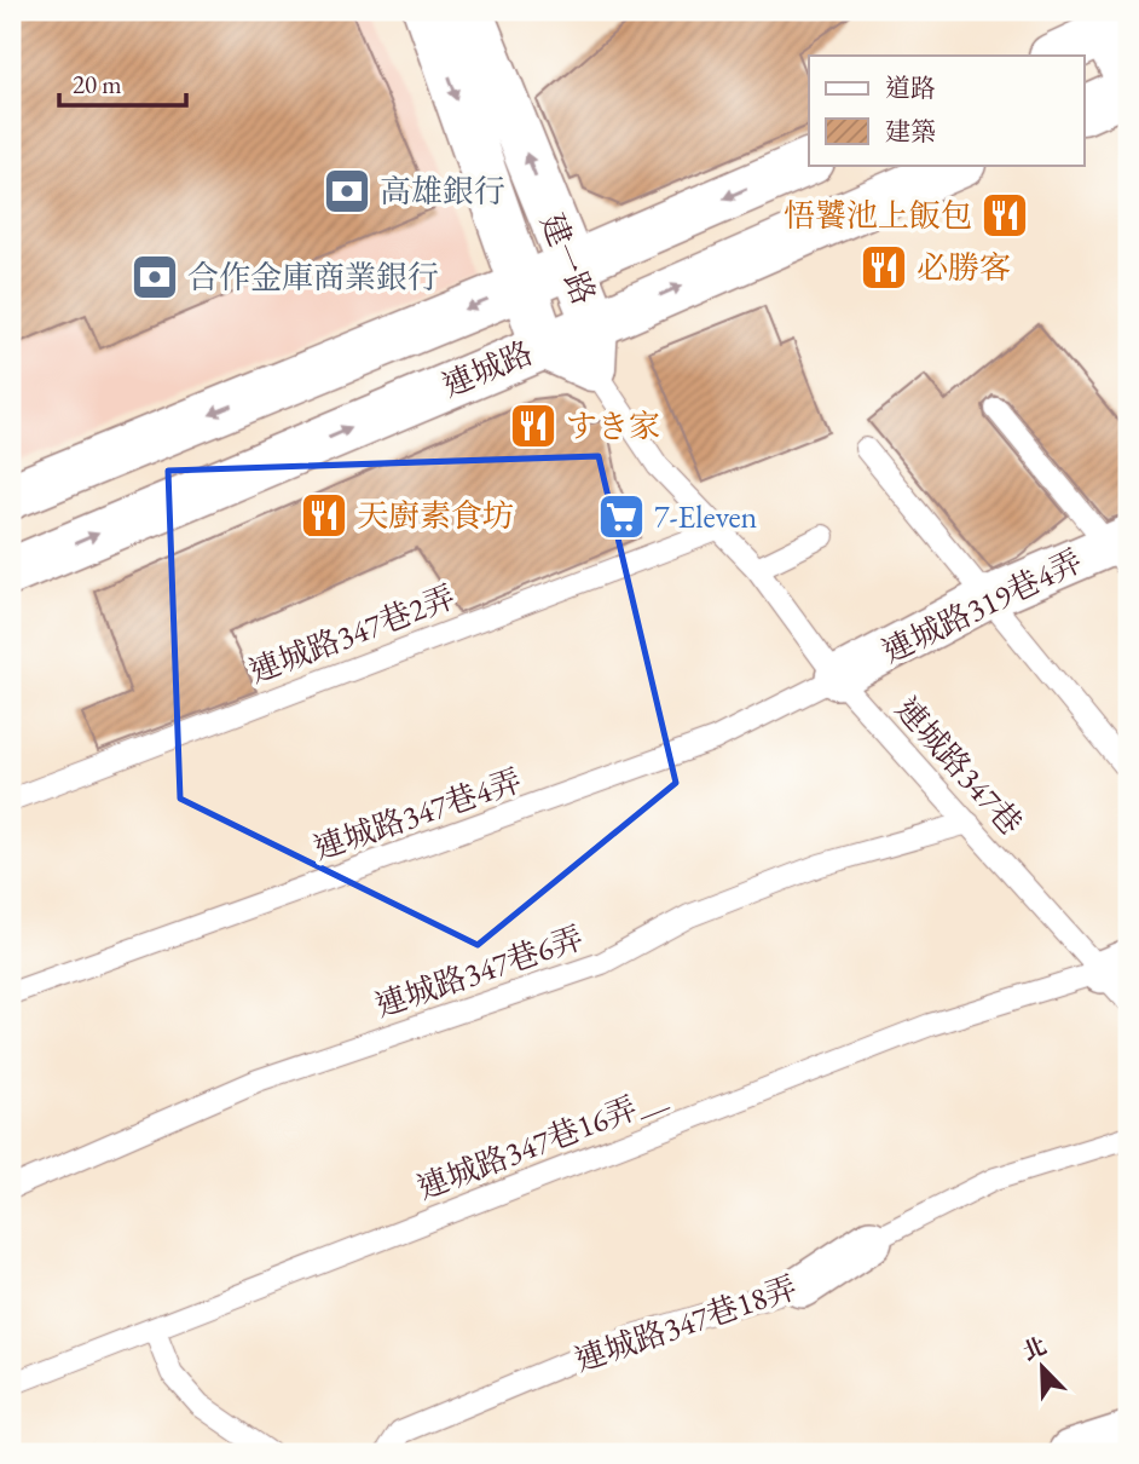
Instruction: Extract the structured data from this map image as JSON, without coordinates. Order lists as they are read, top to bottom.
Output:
{
  "streets": {
    "main road": ["建一路", "連城路"],
    "street": ["連城路319巷4弄", "連城路347巷18弄"],
    "lane": [
      "連城路347巷2弄",
      "連城路347巷",
      "連城路347巷4弄",
      "連城路347巷6弄",
      "連城路347巷16弄＿"
    ]
  },
  "crossings": [
    ["建一路", "連城路"],
    ["建一路", "連城路347巷"],
    ["連城路", "連城路347巷"],
    ["連城路319巷4弄", "連城路347巷"],
    ["連城路319巷4弄", "連城路347巷4弄"],
    ["連城路347巷2弄", "連城路347巷"],
    ["連城路347巷", "連城路347巷4弄"],
    ["連城路347巷", "連城路347巷6弄"],
    ["連城路347巷", "連城路347巷16弄＿"]
  ],
  "places": {
    "bank": ["高雄銀行", "合作金庫商業銀行"],
    "restaurant": [
      "悟饕池上飯包",
      "必勝客",
      "すき家",
      "天廚素食坊"
    ],
    "supermarket": ["7-Eleven"]
  },
  "legend": ["道路", "建築"],
  "scale_bar": "20 m",
  "north": "top left"
}
